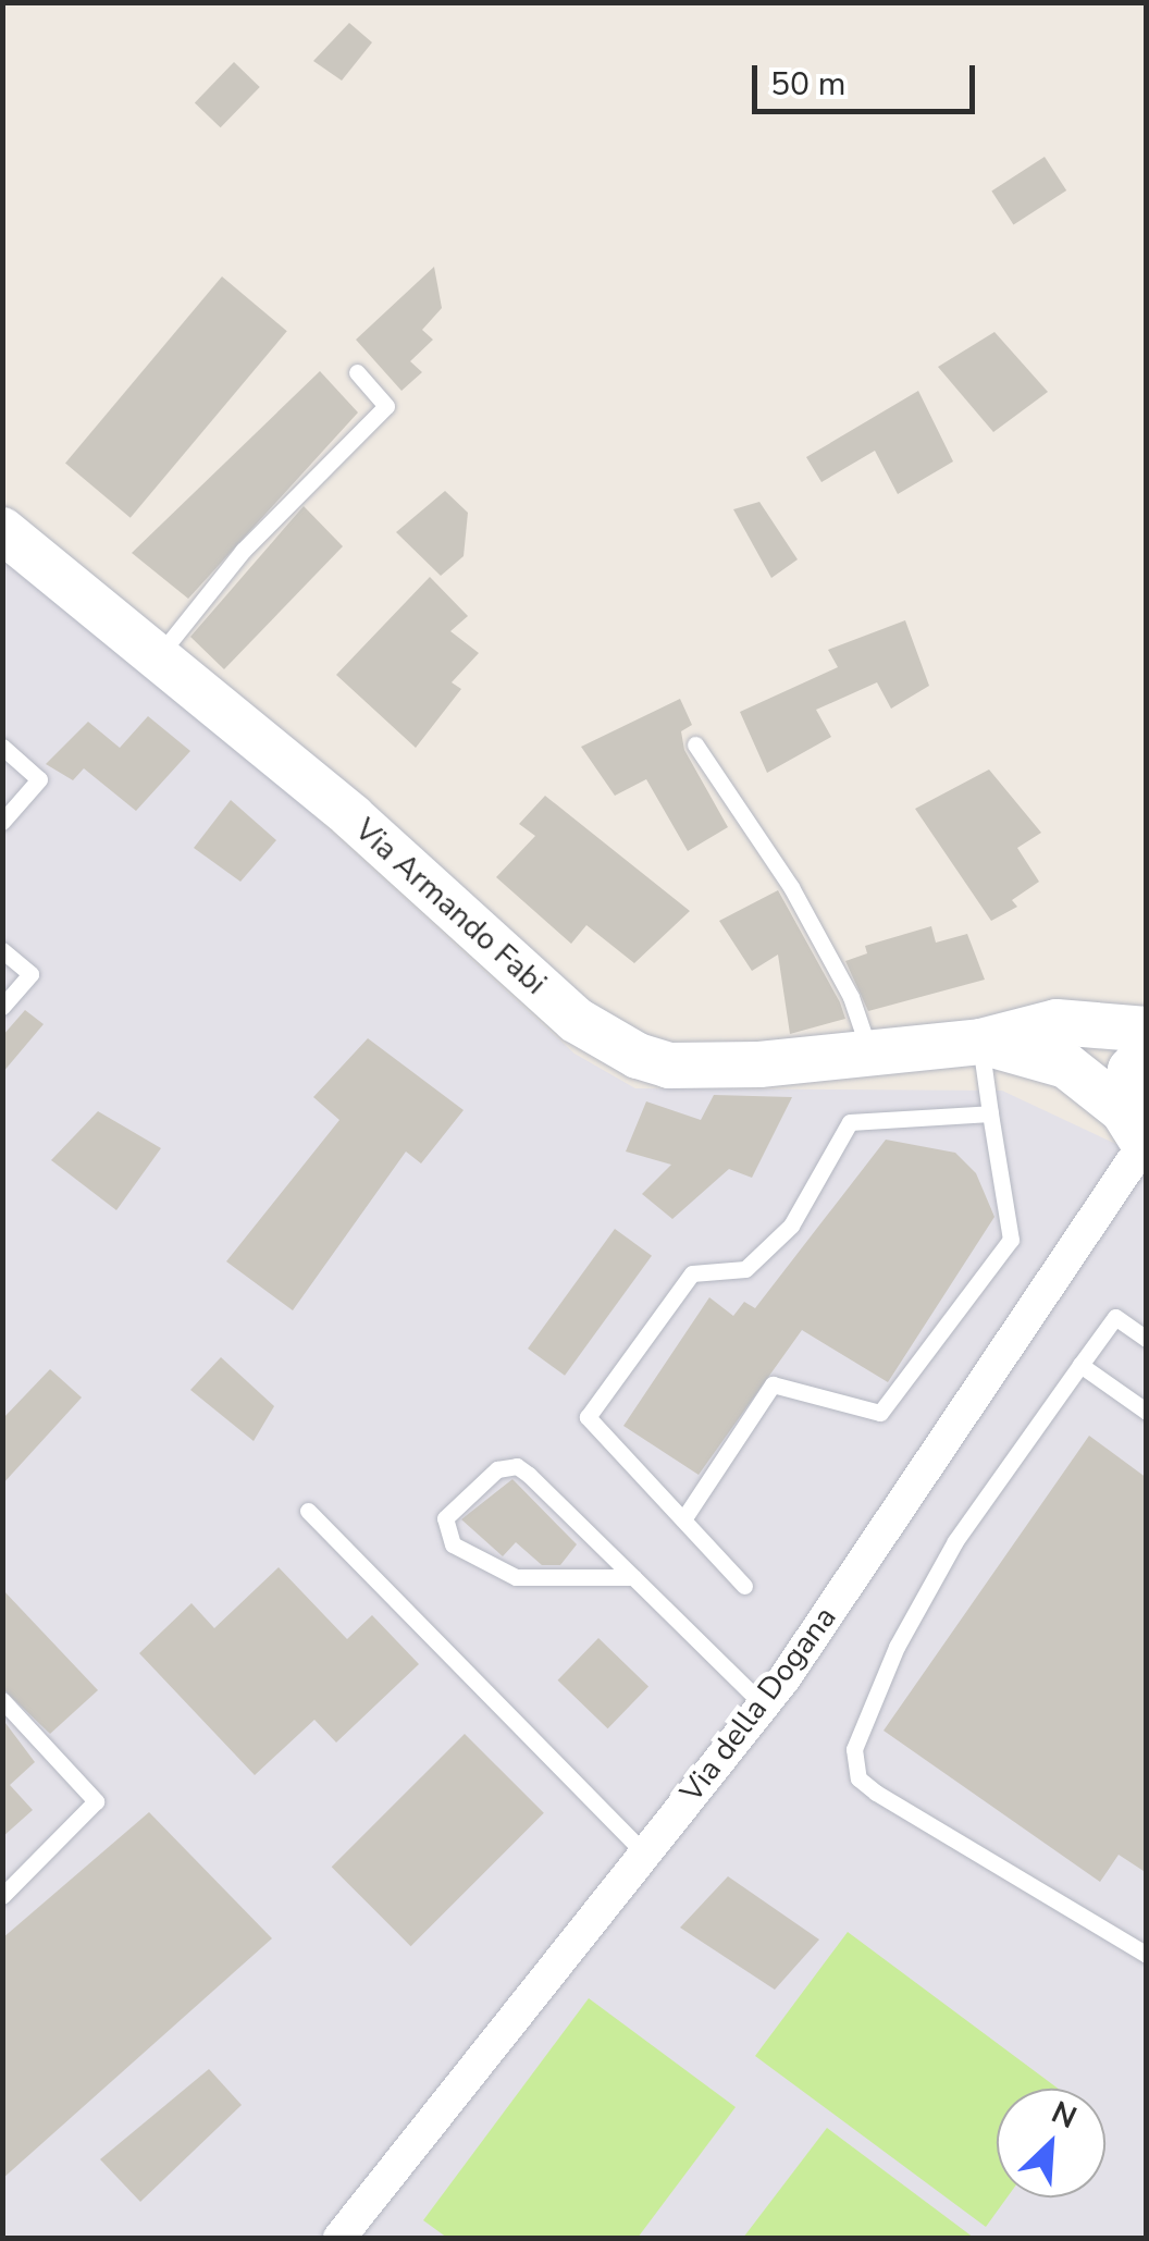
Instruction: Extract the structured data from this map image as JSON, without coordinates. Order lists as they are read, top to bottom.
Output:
{
  "streets": {
    "street": ["Via Armando Fabi", "Via della Dogana"]
  },
  "scale_bar": "50 m",
  "north": "top right"
}
